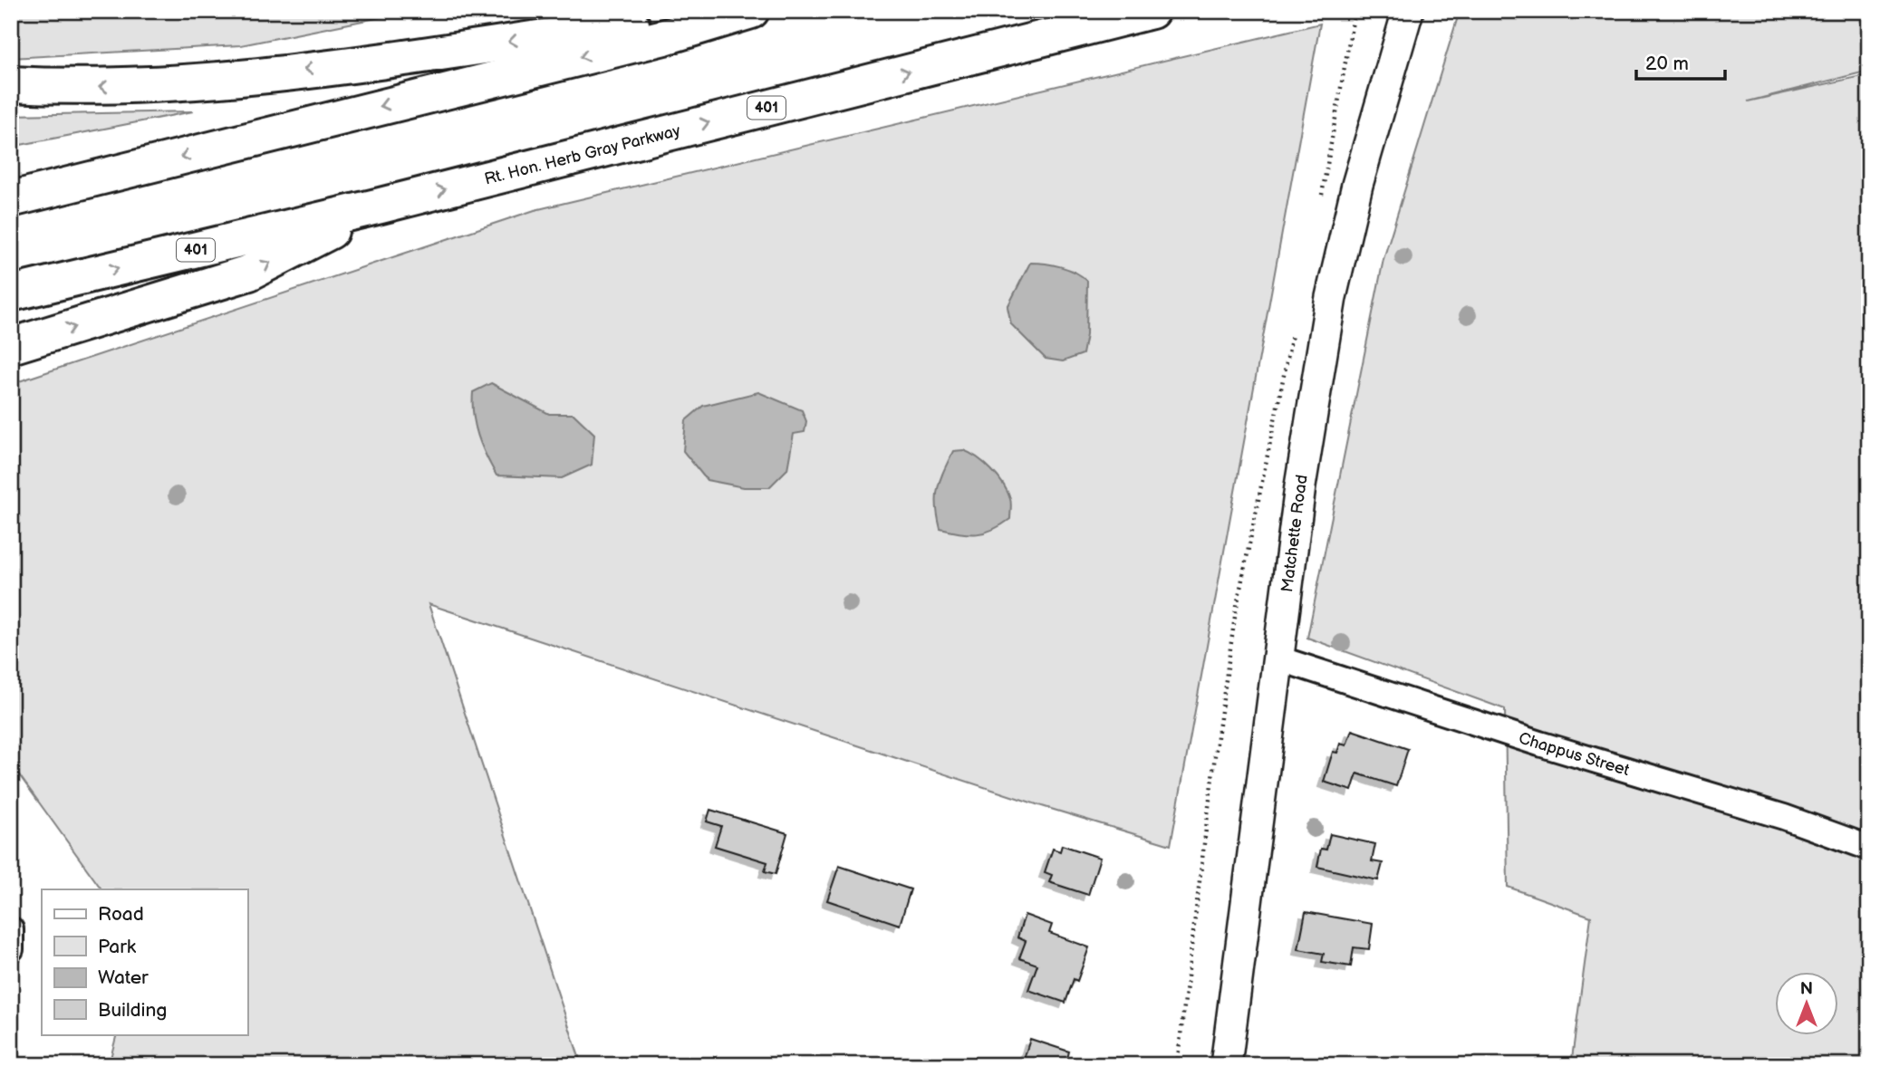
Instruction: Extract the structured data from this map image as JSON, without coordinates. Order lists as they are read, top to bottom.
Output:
{
  "streets": {
    "highway": ["401", "Rt. Hon. Herb Gray Parkway"],
    "street": ["Matchette Road", "Chappus Street"]
  },
  "crossings": [
    ["Matchette Road", "Chappus Street"]
  ],
  "legend": [
    "Road",
    "Park",
    "Water",
    "Building"
  ],
  "scale_bar": "20 m",
  "north": "top"
}
